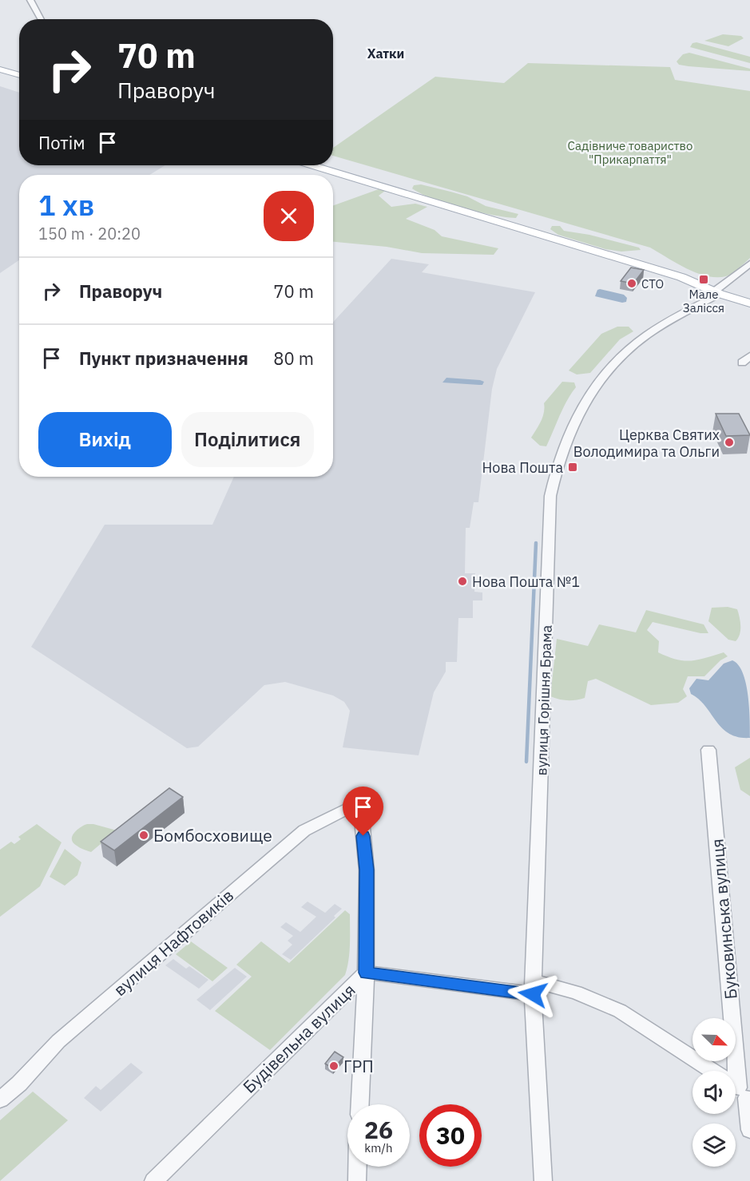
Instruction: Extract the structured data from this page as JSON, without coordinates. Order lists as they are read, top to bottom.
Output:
{
  "streets": {
    "street": [
      "вулиця Горішня Брама",
      "Буковинська вулиця",
      "вулиця Нафтовиків",
      "Будівельна вулиця"
    ]
  },
  "crossings": [
    ["вулиця Горішня Брама", "Будівельна вулиця"],
    ["Буковинська вулиця", "Будівельна вулиця"],
    ["вулиця Нафтовиків", "Будівельна вулиця"]
  ],
  "districts": ["Хатки"],
  "parks": ["Садівниче товариство \"Прикарпаття\""],
  "places": {
    "transit": ["Мале Залісся", "Нова Пошта"],
    "other": [
      "СТО",
      "Церква Святих Володимира та Ольги",
      "Нова Пошта №1",
      "Бомбосховище",
      "ГРП"
    ]
  },
  "north": "bottom right",
  "page": {
    "turn": ["70 m", "Праворуч"],
    "then": "Потім",
    "heading": ["1 хв", "150 m · 20:20"],
    "list": [
      {
        "name": "Праворуч",
        "value": "70 m"
      },
      {
        "name": "Пункт призначення",
        "value": "80 m"
      }
    ],
    "buttons": ["Вихід", "Поділитися"],
    "speed": "26 km/h",
    "limit": "30"
  }
}
